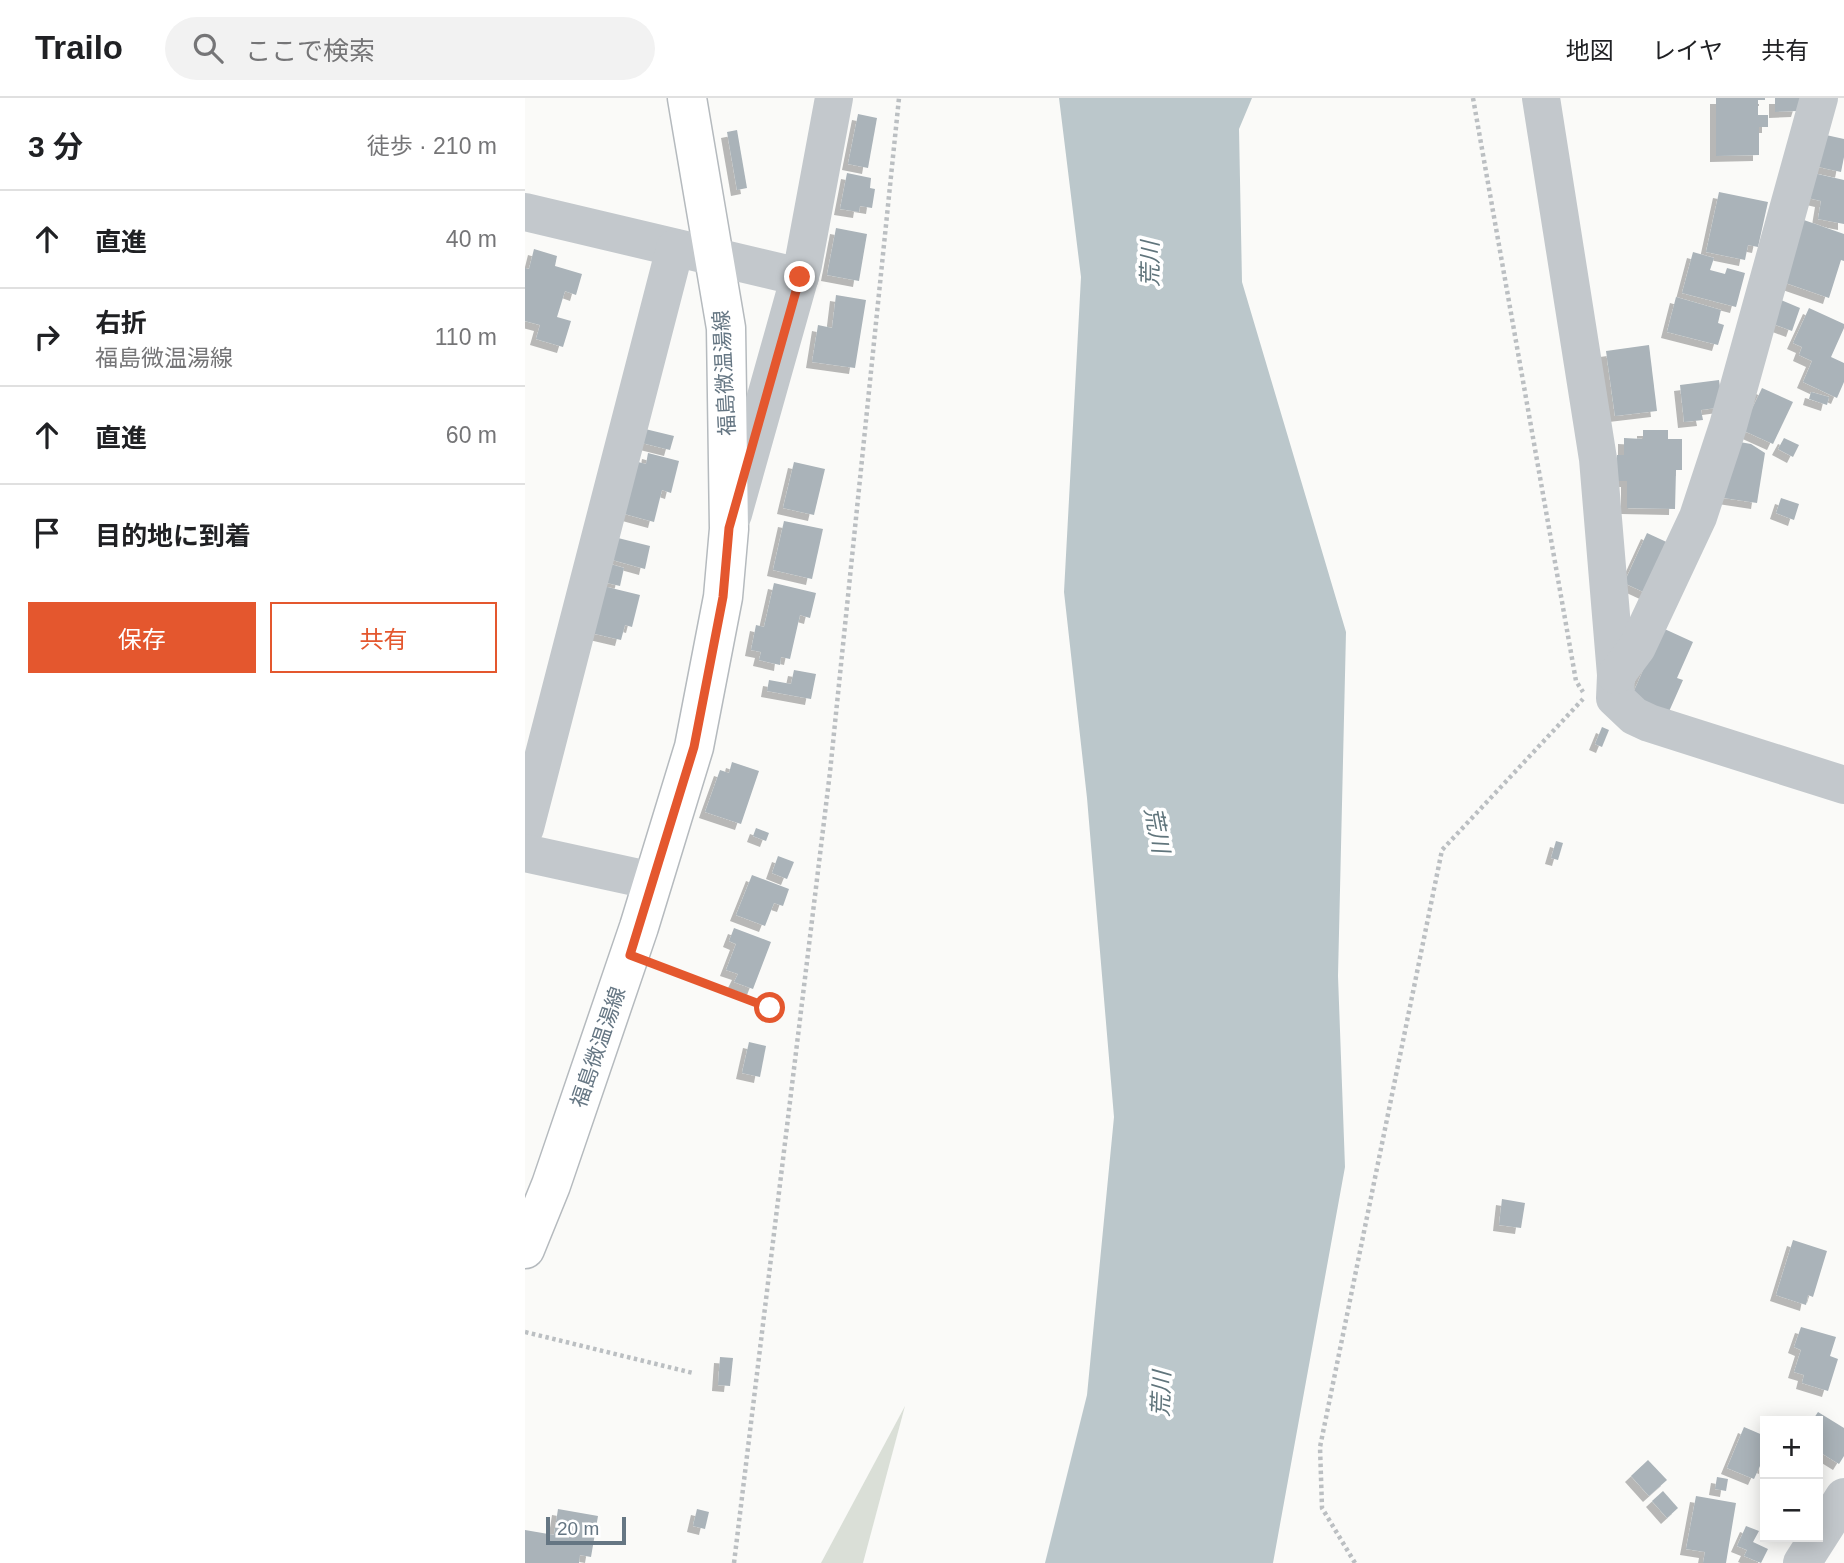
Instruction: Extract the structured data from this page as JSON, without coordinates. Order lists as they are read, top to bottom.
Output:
{
  "streets": {
    "main road": ["福島微温湯線"]
  },
  "water": ["荒川"],
  "scale_bar": "20 m",
  "page": {
    "header": "Trailo",
    "search": "ここで検索",
    "nav": ["地図", "レイヤ", "共有"],
    "heading": ["3 分", "徒歩 · 210 m"],
    "list": [
      ["直進", "40 m"],
      ["右折", "福島微温湯線", "110 m"],
      ["直進", "60 m"],
      "目的地に到着"
    ],
    "buttons": ["保存", "共有"],
    "map_buttons": ["+", "−"],
    "scale": "20 m"
  }
}
